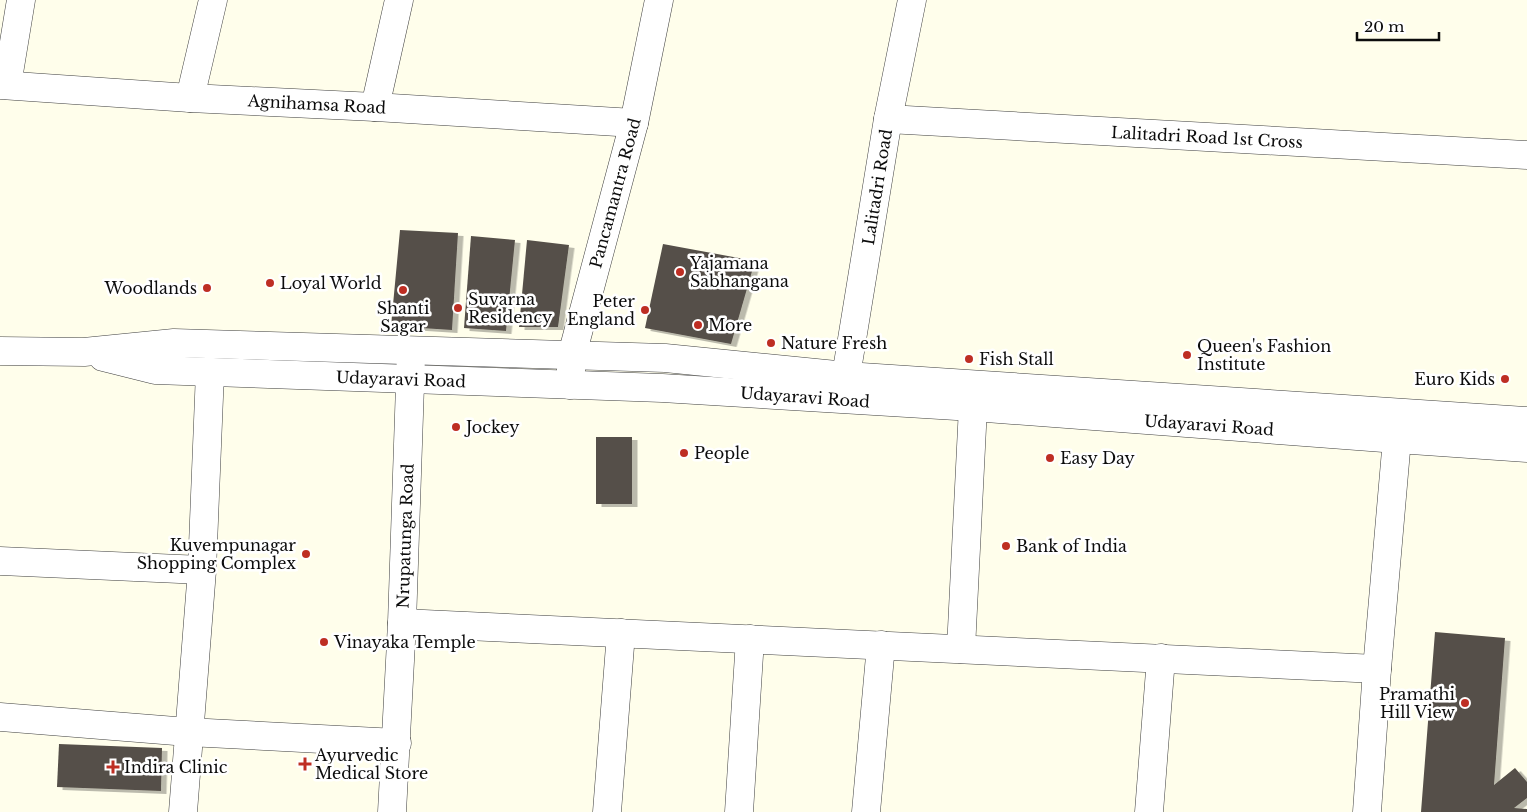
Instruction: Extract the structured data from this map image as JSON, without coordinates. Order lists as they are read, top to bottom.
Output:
{
  "streets": {
    "street": [
      "Agnihamsa Road",
      "Lalitadri Road 1st Cross",
      "Lalitadri Road",
      "Pancamantra Road",
      "Udayaravi Road",
      "Nrupatunga Road"
    ]
  },
  "crossings": [
    ["Agnihamsa Road", "Pancamantra Road"],
    ["Lalitadri Road 1st Cross", "Lalitadri Road"],
    ["Lalitadri Road", "Udayaravi Road"],
    ["Pancamantra Road", "Udayaravi Road"],
    ["Udayaravi Road", "Nrupatunga Road"]
  ],
  "places": {
    "other": [
      "Yajamana Sabhangana",
      "Loyal World",
      "Woodlands",
      "Shanti Sagar",
      "Suvarna Residency",
      "Peter England",
      "More",
      "Nature Fresh",
      "Queen's Fashion Institute",
      "Fish Stall",
      "Euro Kids",
      "Jockey",
      "People",
      "Easy Day",
      "Bank of India",
      "Kuvempunagar Shopping Complex",
      "Vinayaka Temple",
      "Pramathi Hill View"
    ],
    "health": ["Ayurvedic Medical Store", "Indira Clinic"]
  },
  "scale_bar": "20 m"
}
